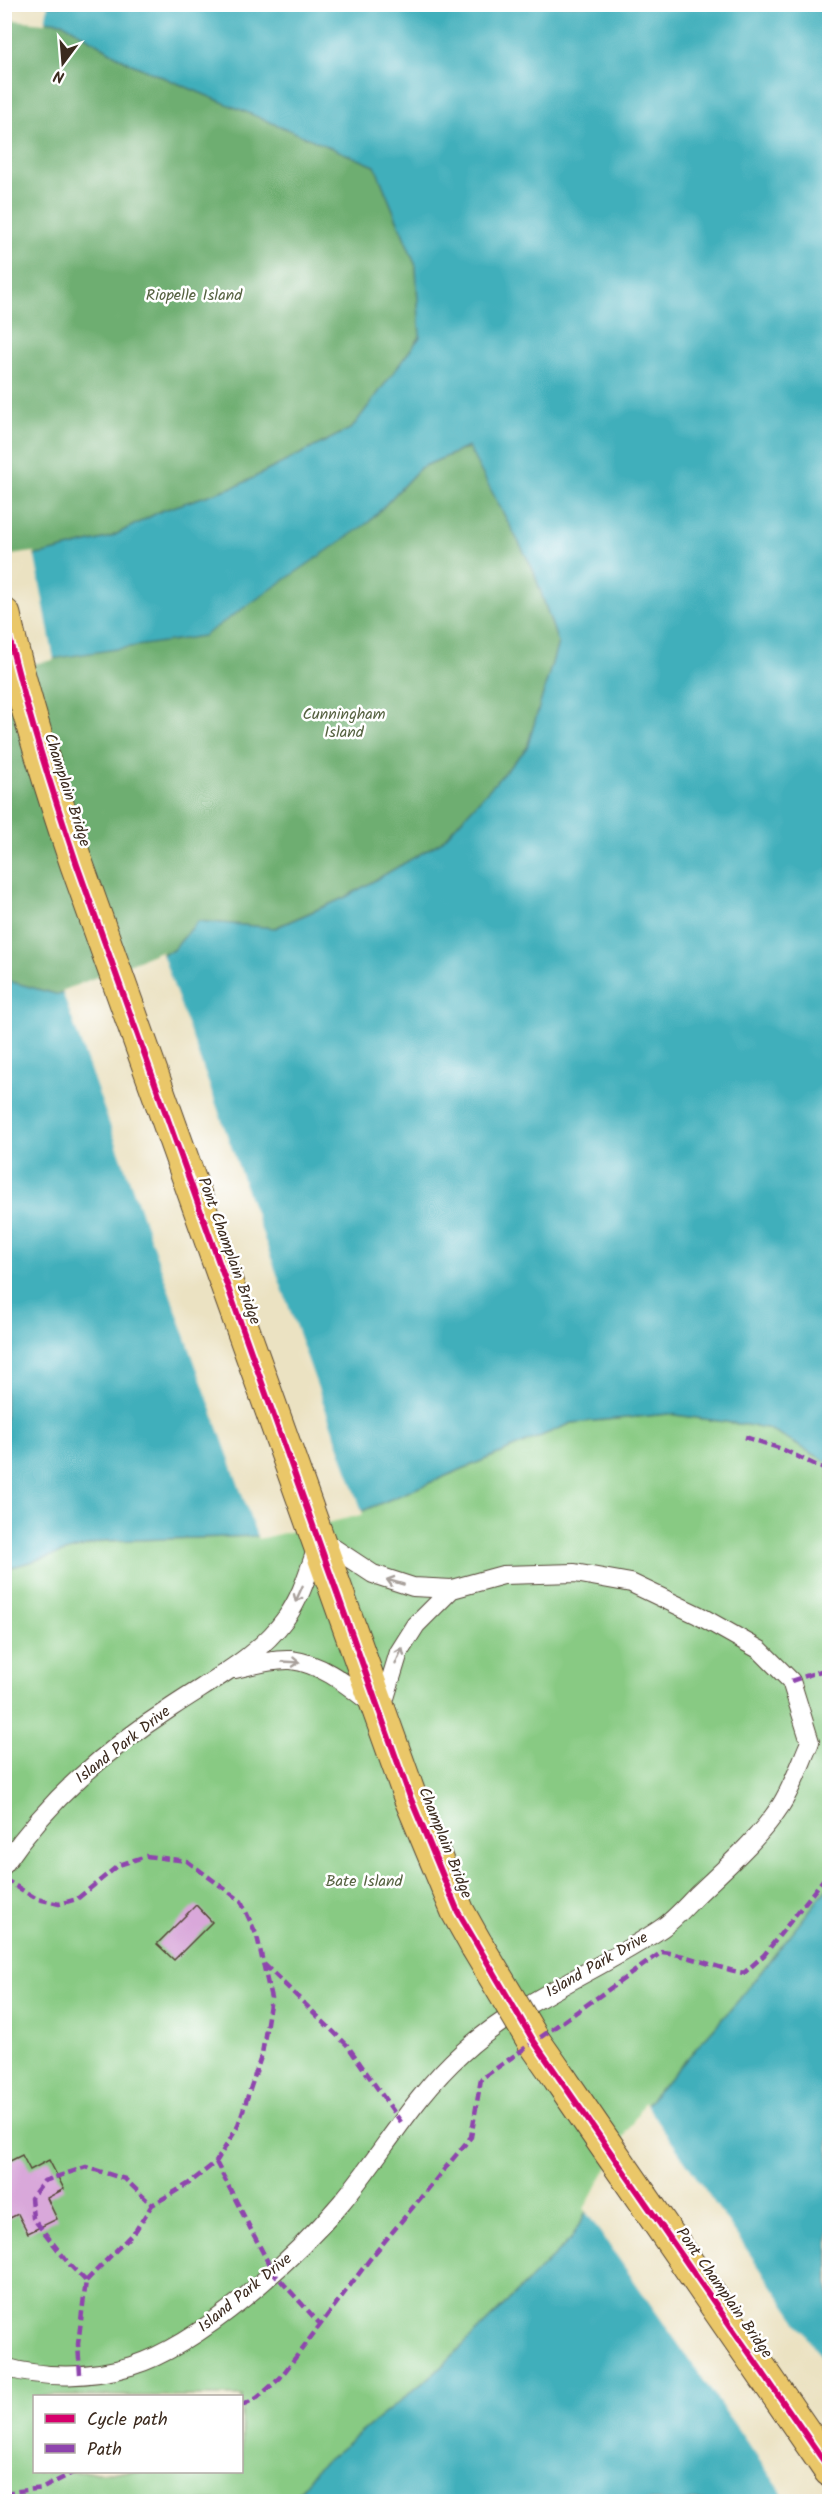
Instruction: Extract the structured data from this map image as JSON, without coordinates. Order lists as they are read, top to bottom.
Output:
{
  "streets": {
    "main road": ["Champlain Bridge", "Pont Champlain Bridge"],
    "lane": ["Island Park Drive"]
  },
  "crossings": [
    ["Champlain Bridge", "Pont Champlain Bridge"],
    ["Champlain Bridge", "Island Park Drive"],
    ["Pont Champlain Bridge", "Island Park Drive"]
  ],
  "parks": ["Riopelle Island", "Cunningham Island", "Bate Island"],
  "legend": ["Cycle path", "Path"],
  "north": "bottom"
}
